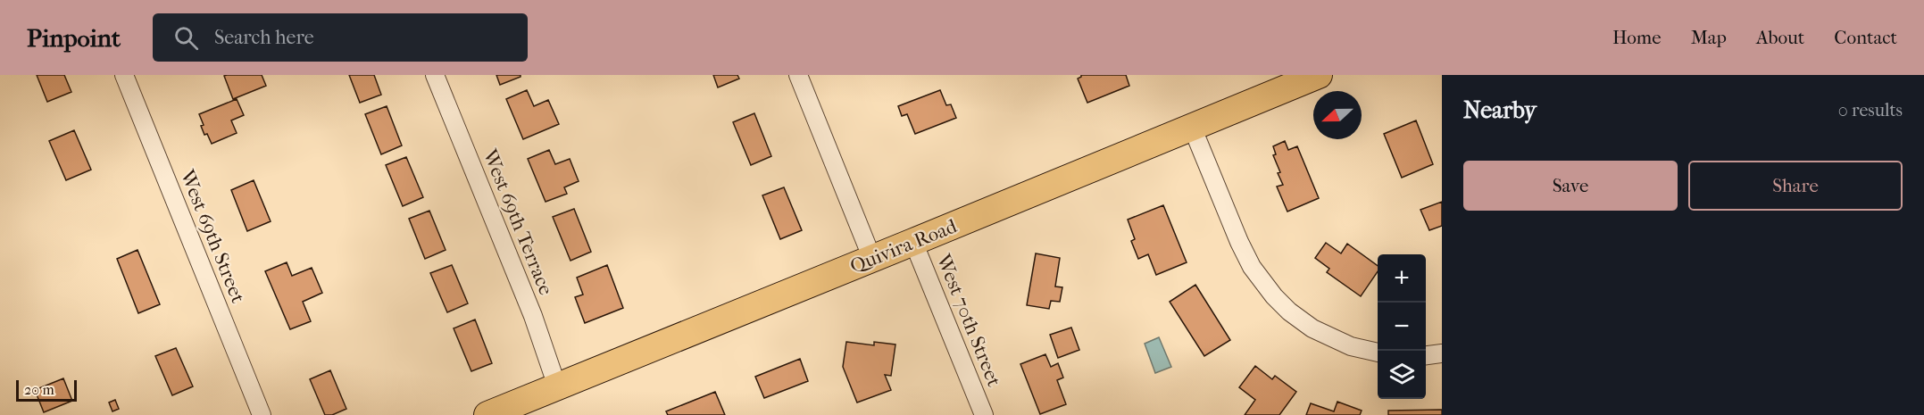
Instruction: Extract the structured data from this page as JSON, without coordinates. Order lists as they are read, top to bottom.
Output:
{
  "streets": {
    "main road": ["Quivira Road"],
    "street": ["West 69th Terrace", "West 69th Street", "West 70th Street"]
  },
  "crossings": [
    ["West 69th Terrace", "Quivira Road"],
    ["Quivira Road", "West 70th Street"]
  ],
  "scale_bar": "20 m",
  "north": "left",
  "page": {
    "header": "Pinpoint",
    "search": "Search here",
    "nav": [
      "Home",
      "Map",
      "About",
      "Contact"
    ],
    "heading": ["Nearby", "0 results"],
    "buttons": ["Save", "Share"],
    "map_buttons": ["+", "−"],
    "scale": "20 m"
  }
}
